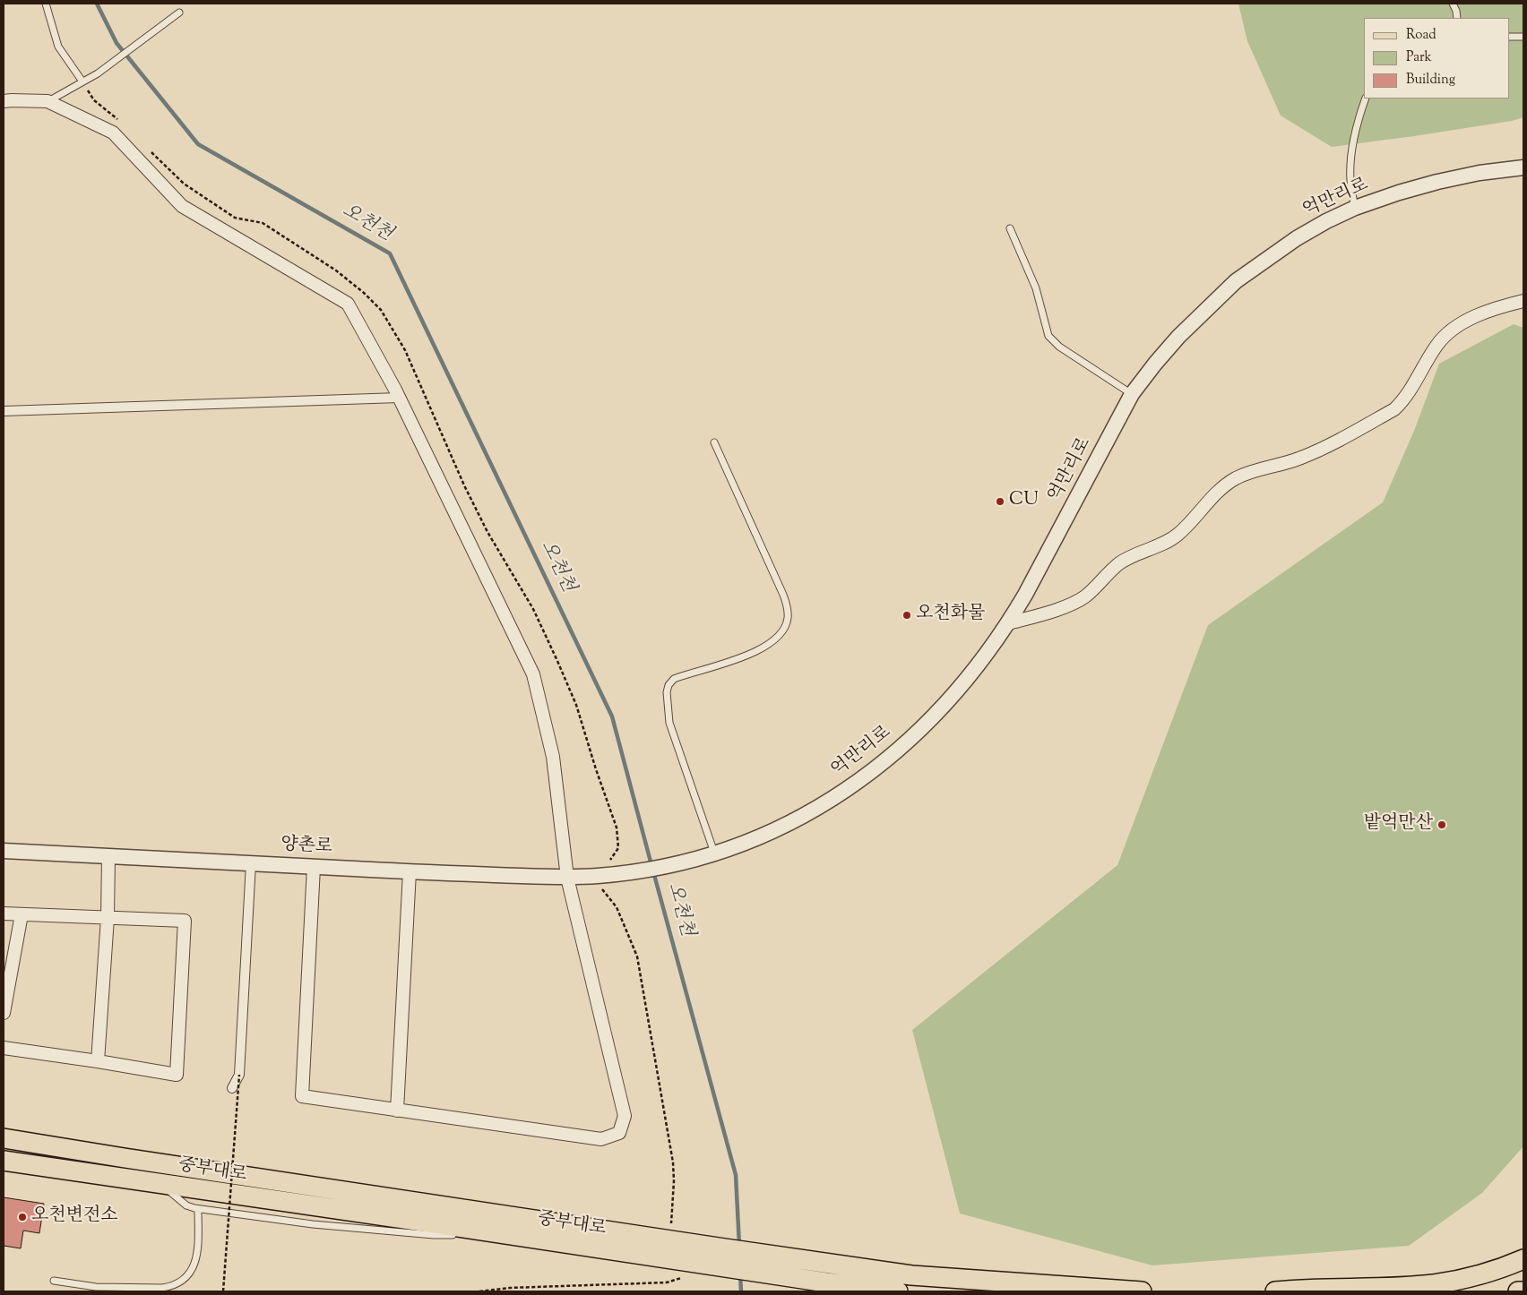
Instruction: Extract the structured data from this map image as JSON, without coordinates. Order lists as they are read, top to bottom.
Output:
{
  "streets": {
    "main road": ["중부대로"],
    "street": ["억만리로", "양촌로"]
  },
  "crossings": [
    ["억만리로", "양촌로"]
  ],
  "water": ["오천천"],
  "places": [
    "CU",
    "오천화물",
    "밭억만산",
    "오천변전소"
  ],
  "legend": ["Road", "Park", "Building"]
}
